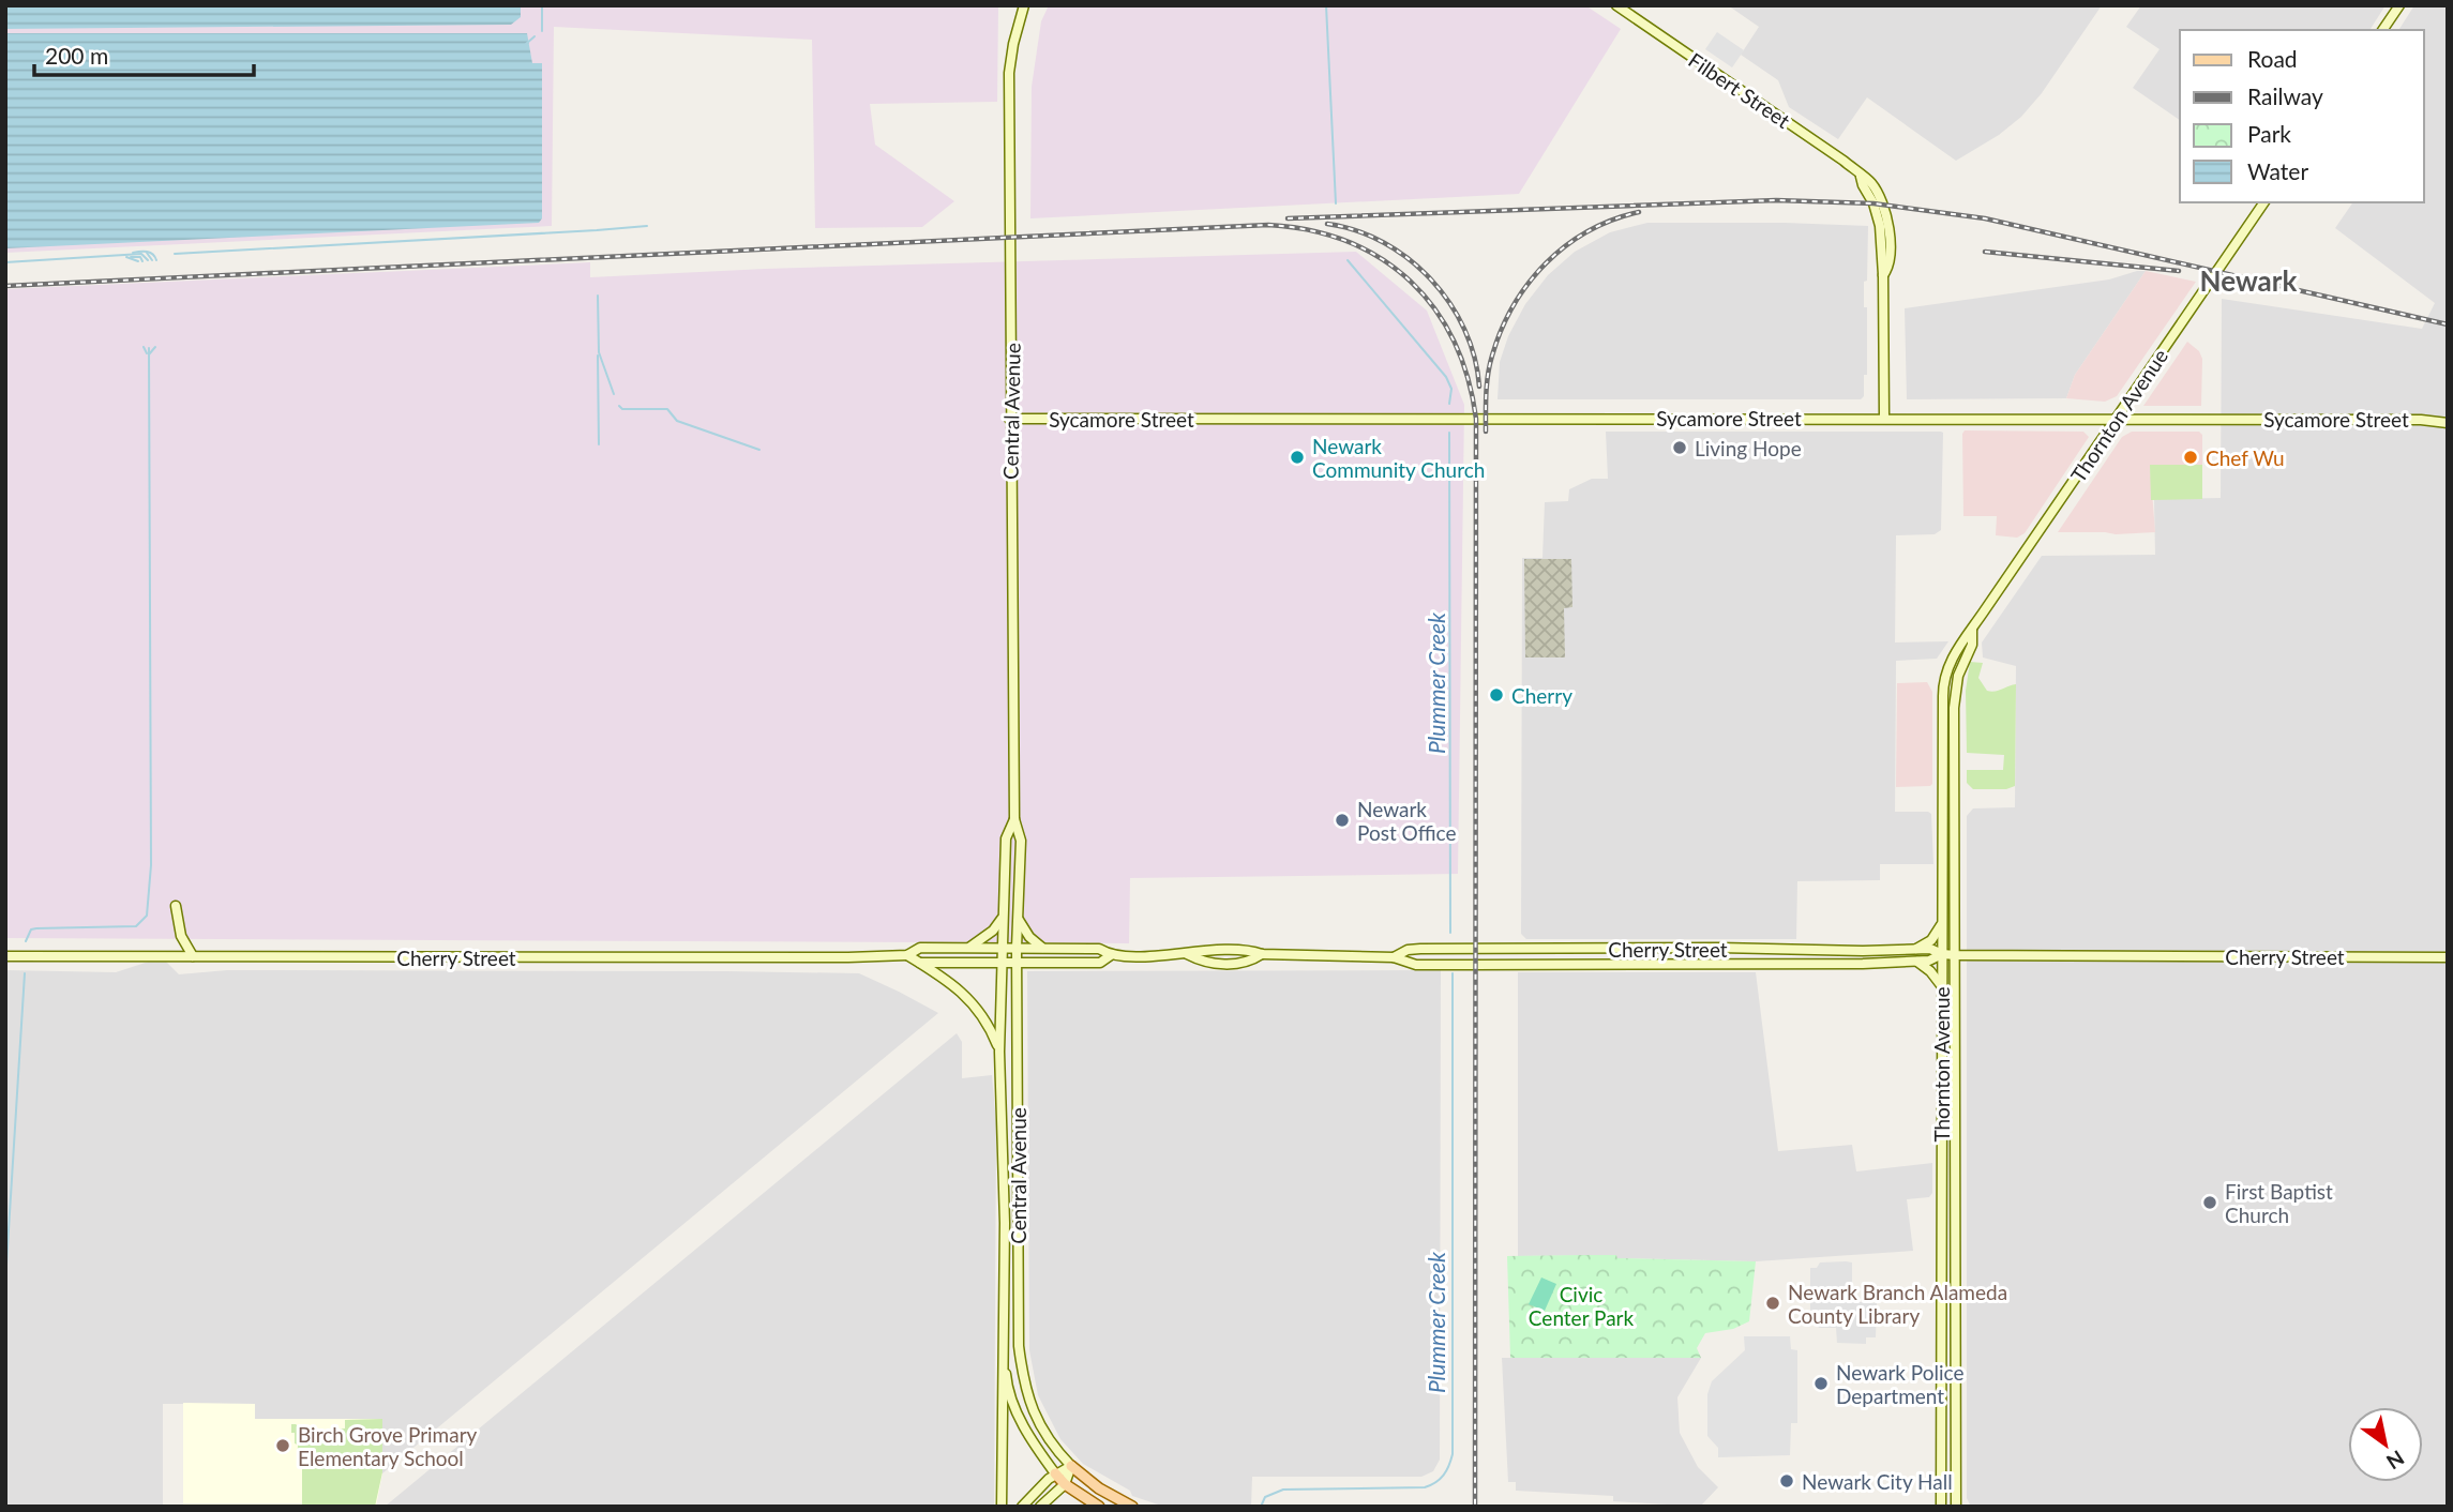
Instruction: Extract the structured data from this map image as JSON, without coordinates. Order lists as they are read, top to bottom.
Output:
{
  "streets": {
    "street": [
      "Filbert Street",
      "Central Avenue",
      "Thornton Avenue",
      "Sycamore Street",
      "Cherry Street"
    ]
  },
  "crossings": [
    ["Filbert Street", "Sycamore Street"],
    ["Central Avenue", "Sycamore Street"],
    ["Central Avenue", "Cherry Street"],
    ["Thornton Avenue", "Sycamore Street"],
    ["Thornton Avenue", "Cherry Street"]
  ],
  "districts": ["Newark"],
  "water": ["Plummer Creek"],
  "parks": ["Civic Center Park"],
  "places": [
    "Living Hope",
    "Newark Community Church",
    "Chef Wu",
    "Cherry",
    "Newark Post Office",
    "First Baptist Church",
    "Newark Branch Alameda County Library",
    "Newark Police Department",
    "Birch Grove Primary Elementary School",
    "Newark City Hall"
  ],
  "legend": [
    "Road",
    "Railway",
    "Park",
    "Water"
  ],
  "scale_bar": "200 m",
  "north": "bottom right"
}
